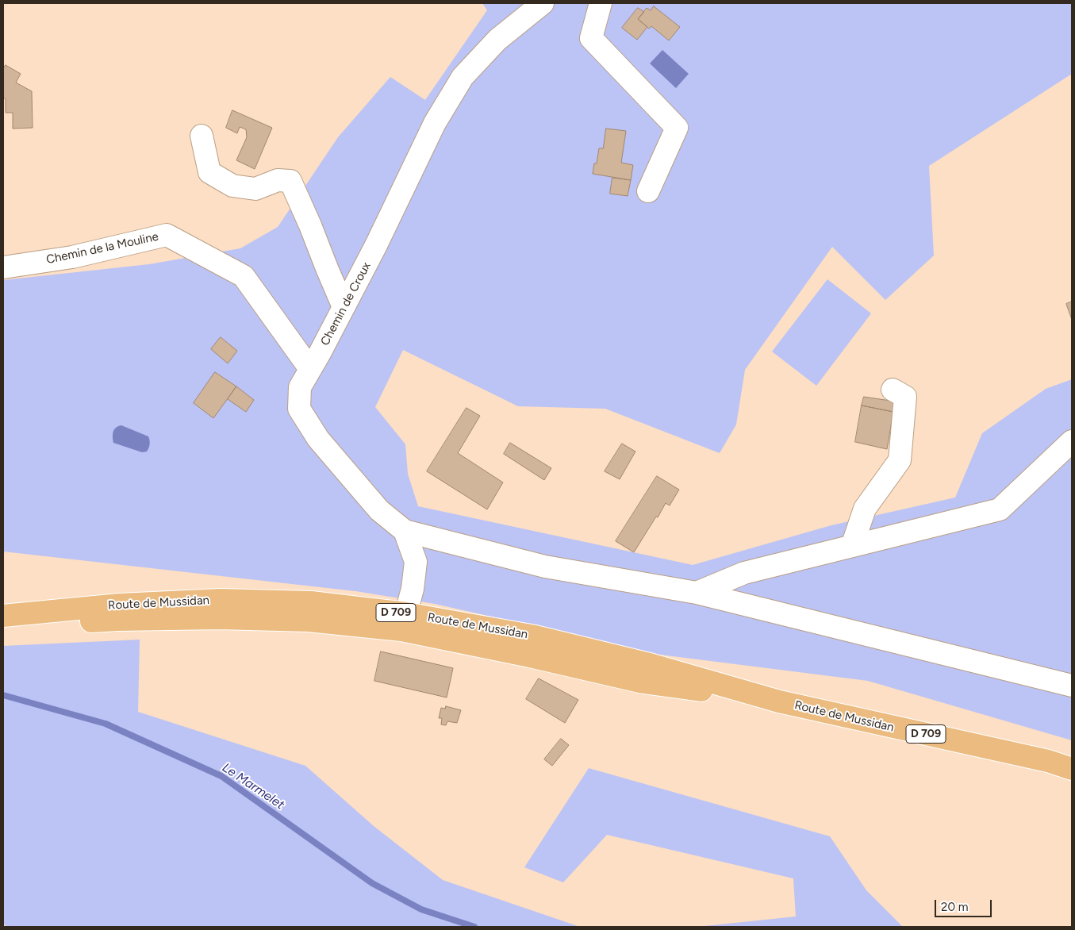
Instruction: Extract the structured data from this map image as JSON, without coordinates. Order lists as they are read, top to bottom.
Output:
{
  "streets": {
    "main road": ["Route de Mussidan", "D 709"],
    "street": ["Chemin de la Mouline", "Chemin de Croux"]
  },
  "crossings": [
    ["Chemin de la Mouline", "Chemin de Croux"],
    ["Chemin de Croux", "Route de Mussidan"]
  ],
  "water": ["Le Marmelet"],
  "scale_bar": "20 m"
}
